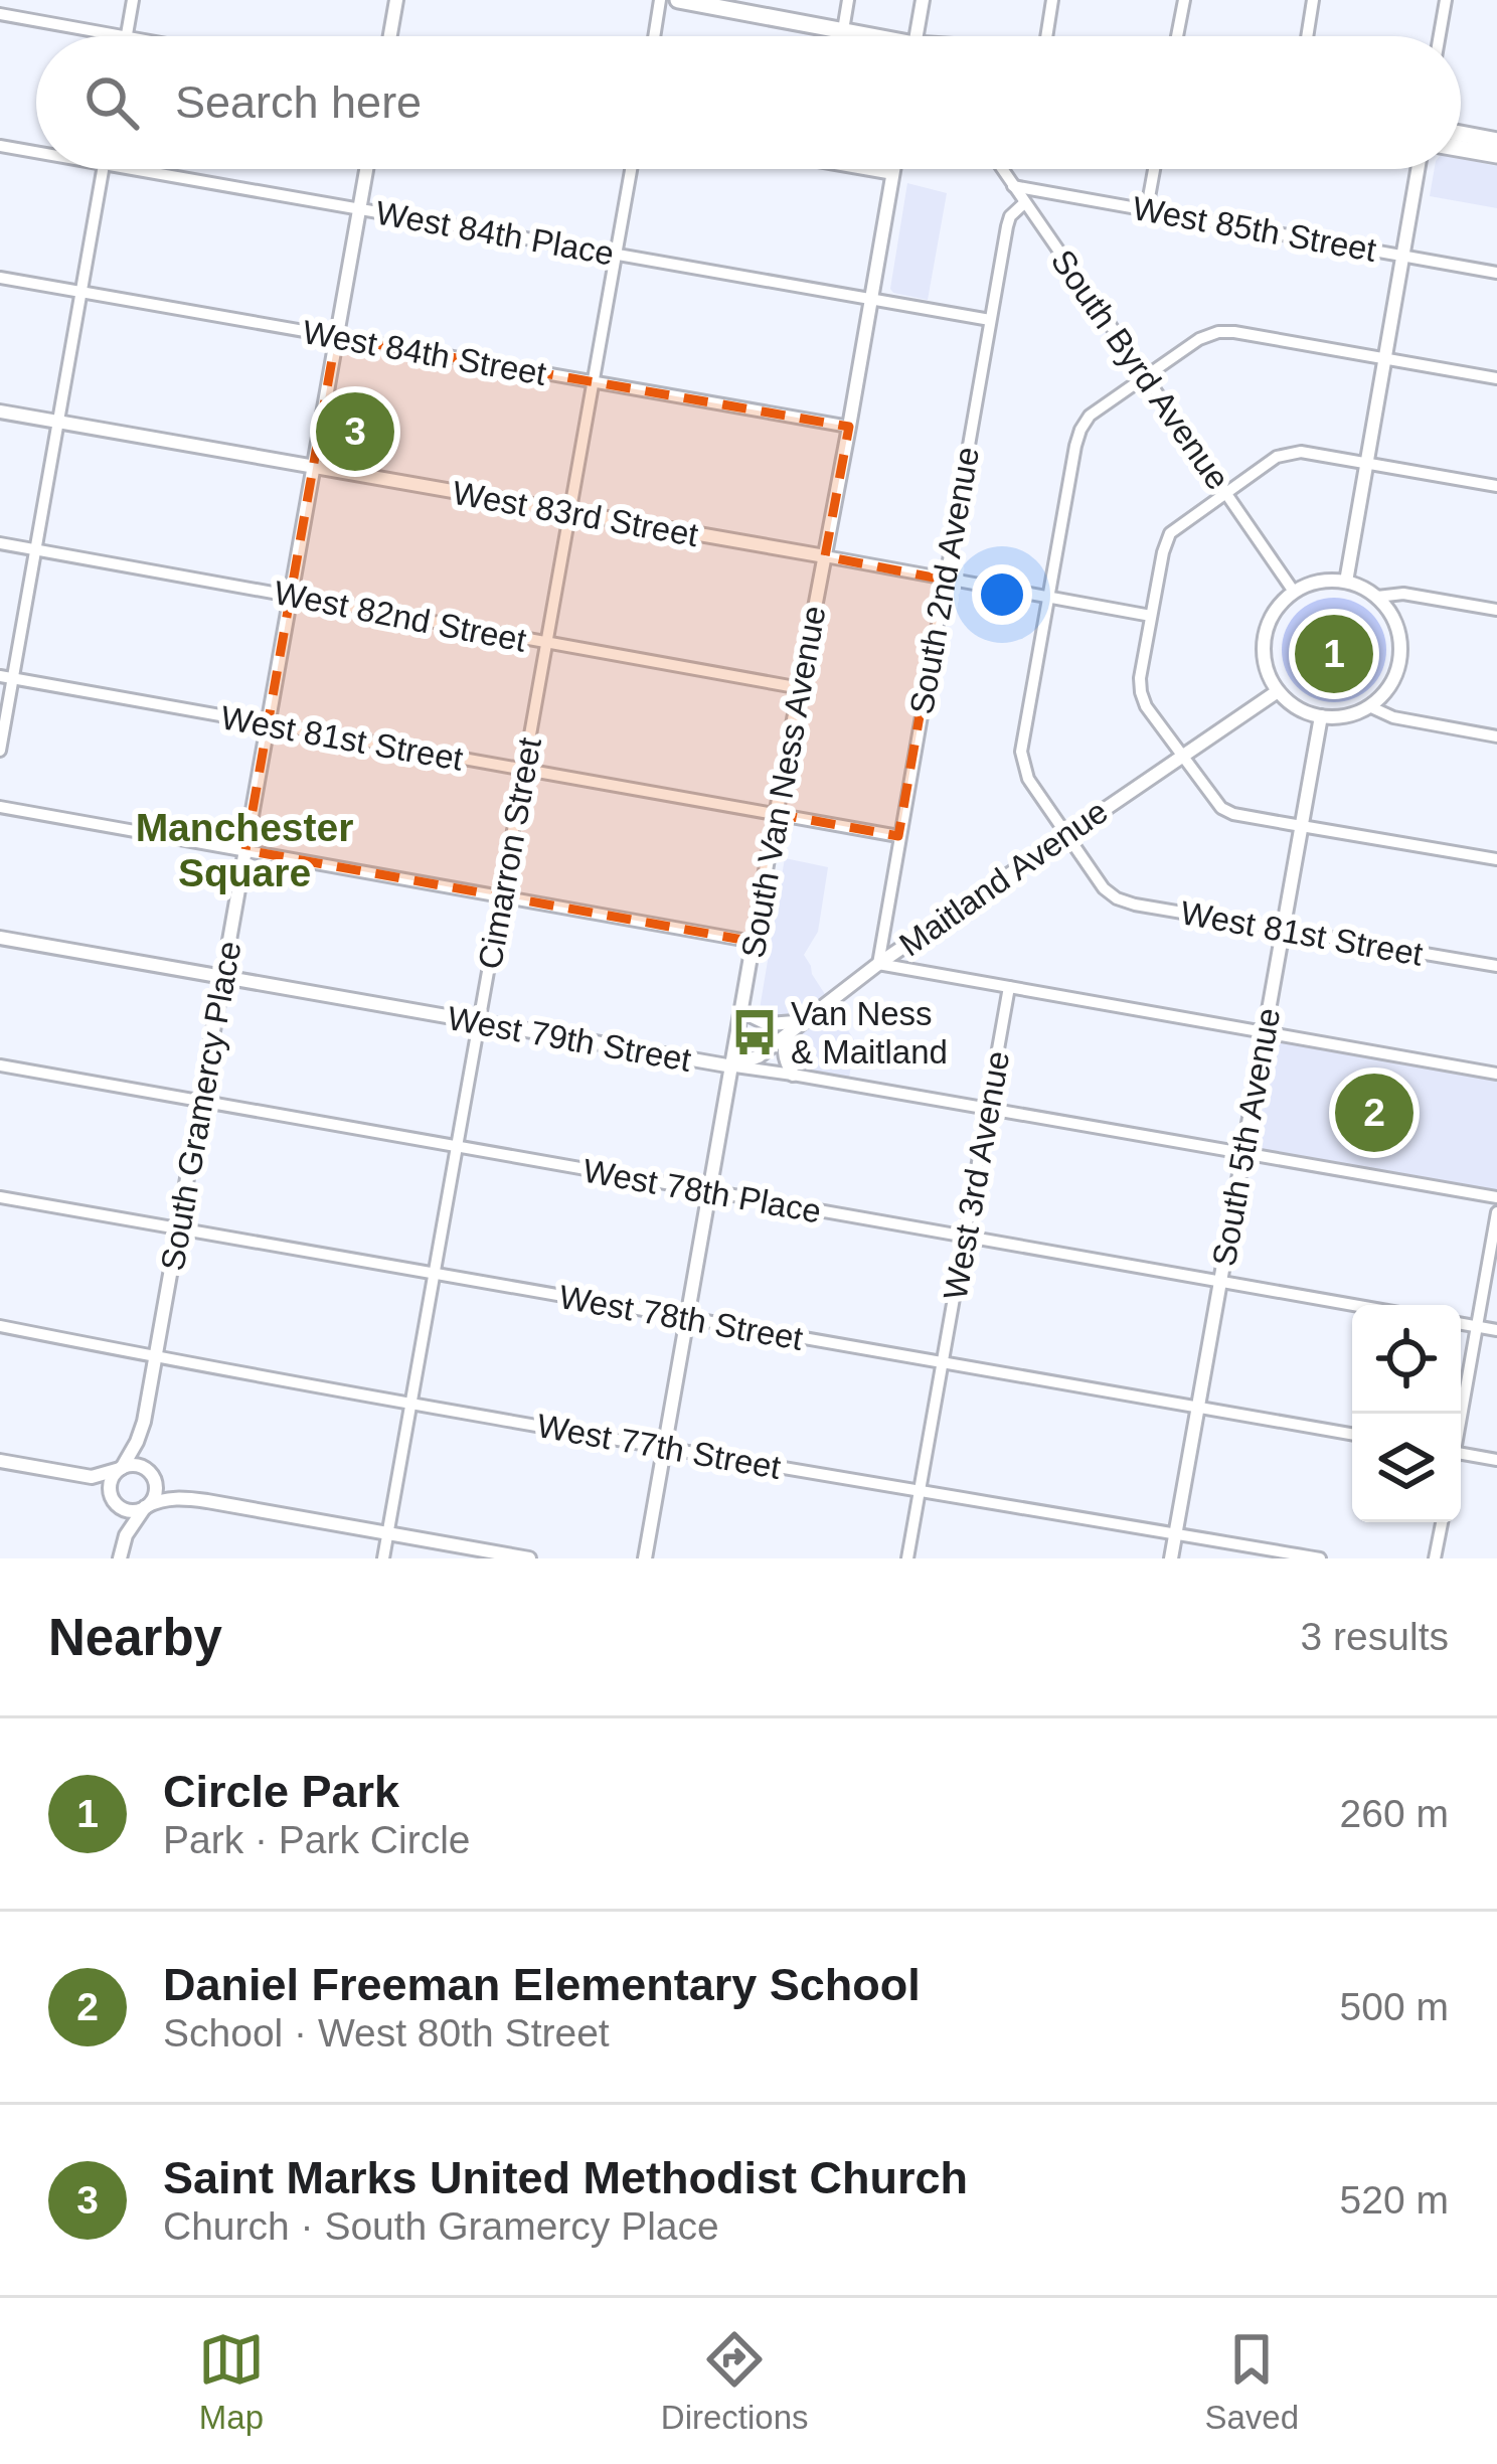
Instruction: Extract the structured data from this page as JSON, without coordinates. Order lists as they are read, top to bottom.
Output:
{
  "streets": {
    "street": [
      "West 85th Street",
      "West 84th Place",
      "West 84th Street",
      "South Byrd Avenue",
      "West 83rd Street",
      "South 2nd Avenue",
      "West 82nd Street",
      "West 81st Street",
      "South Van Ness Avenue",
      "Cimarron Street",
      "Maitland Avenue",
      "West 79th Street",
      "South Gramercy Place",
      "South 5th Avenue",
      "West 3rd Avenue",
      "West 78th Place",
      "West 78th Street",
      "West 77th Street"
    ]
  },
  "crossings": [
    ["West 85th Street", "South Byrd Avenue"],
    ["West 84th Place", "South 2nd Avenue"],
    ["West 84th Place", "South Van Ness Avenue"],
    ["West 84th Place", "Cimarron Street"],
    ["West 84th Place", "South Gramercy Place"],
    ["West 84th Street", "South Van Ness Avenue"],
    ["West 84th Street", "Cimarron Street"],
    ["West 84th Street", "South Gramercy Place"],
    ["South Byrd Avenue", "South 2nd Avenue"],
    ["South Byrd Avenue", "West 81st Street"],
    ["South Byrd Avenue", "Maitland Avenue"],
    ["South Byrd Avenue", "South 5th Avenue"],
    ["West 83rd Street", "South 2nd Avenue"],
    ["West 83rd Street", "West 81st Street"],
    ["West 83rd Street", "South Van Ness Avenue"],
    ["West 83rd Street", "Cimarron Street"],
    ["West 83rd Street", "South Gramercy Place"],
    ["South 2nd Avenue", "West 81st Street"],
    ["South 2nd Avenue", "Maitland Avenue"],
    ["West 82nd Street", "South Van Ness Avenue"],
    ["West 82nd Street", "Cimarron Street"],
    ["West 82nd Street", "South Gramercy Place"],
    ["West 81st Street", "South Van Ness Avenue"],
    ["West 81st Street", "Cimarron Street"],
    ["West 81st Street", "Maitland Avenue"],
    ["West 81st Street", "South Gramercy Place"],
    ["West 81st Street", "South 5th Avenue"],
    ["South Van Ness Avenue", "Maitland Avenue"],
    ["South Van Ness Avenue", "West 79th Street"],
    ["South Van Ness Avenue", "West 78th Place"],
    ["South Van Ness Avenue", "West 78th Street"],
    ["South Van Ness Avenue", "West 77th Street"],
    ["Cimarron Street", "West 79th Street"],
    ["Cimarron Street", "West 78th Place"],
    ["Cimarron Street", "West 78th Street"],
    ["Cimarron Street", "West 77th Street"],
    ["Maitland Avenue", "West 79th Street"],
    ["Maitland Avenue", "South 5th Avenue"],
    ["West 79th Street", "South Gramercy Place"],
    ["West 79th Street", "South 5th Avenue"],
    ["West 79th Street", "West 3rd Avenue"],
    ["South Gramercy Place", "West 78th Place"],
    ["South Gramercy Place", "West 78th Street"],
    ["South Gramercy Place", "West 77th Street"],
    ["South 5th Avenue", "West 78th Place"],
    ["South 5th Avenue", "West 78th Street"],
    ["South 5th Avenue", "West 77th Street"],
    ["West 3rd Avenue", "West 78th Place"],
    ["West 3rd Avenue", "West 78th Street"],
    ["West 3rd Avenue", "West 77th Street"]
  ],
  "districts": ["Manchester Square"],
  "places": {
    "bus stop": ["Van Ness & Maitland"]
  },
  "page": {
    "search": "Search here",
    "pins": ["3", "1", "2"],
    "heading": ["Nearby", "3 results"],
    "list": [
      {
        "mark": "1",
        "name": "Circle Park",
        "note": "Park · Park Circle",
        "value": "260 m"
      },
      {
        "mark": "2",
        "name": "Daniel Freeman Elementary School",
        "note": "School · West 80th Street",
        "value": "500 m"
      },
      {
        "mark": "3",
        "name": "Saint Marks United Methodist Church",
        "note": "Church · South Gramercy Place",
        "value": "520 m"
      }
    ],
    "nav": ["Map", "Directions", "Saved"]
  }
}
